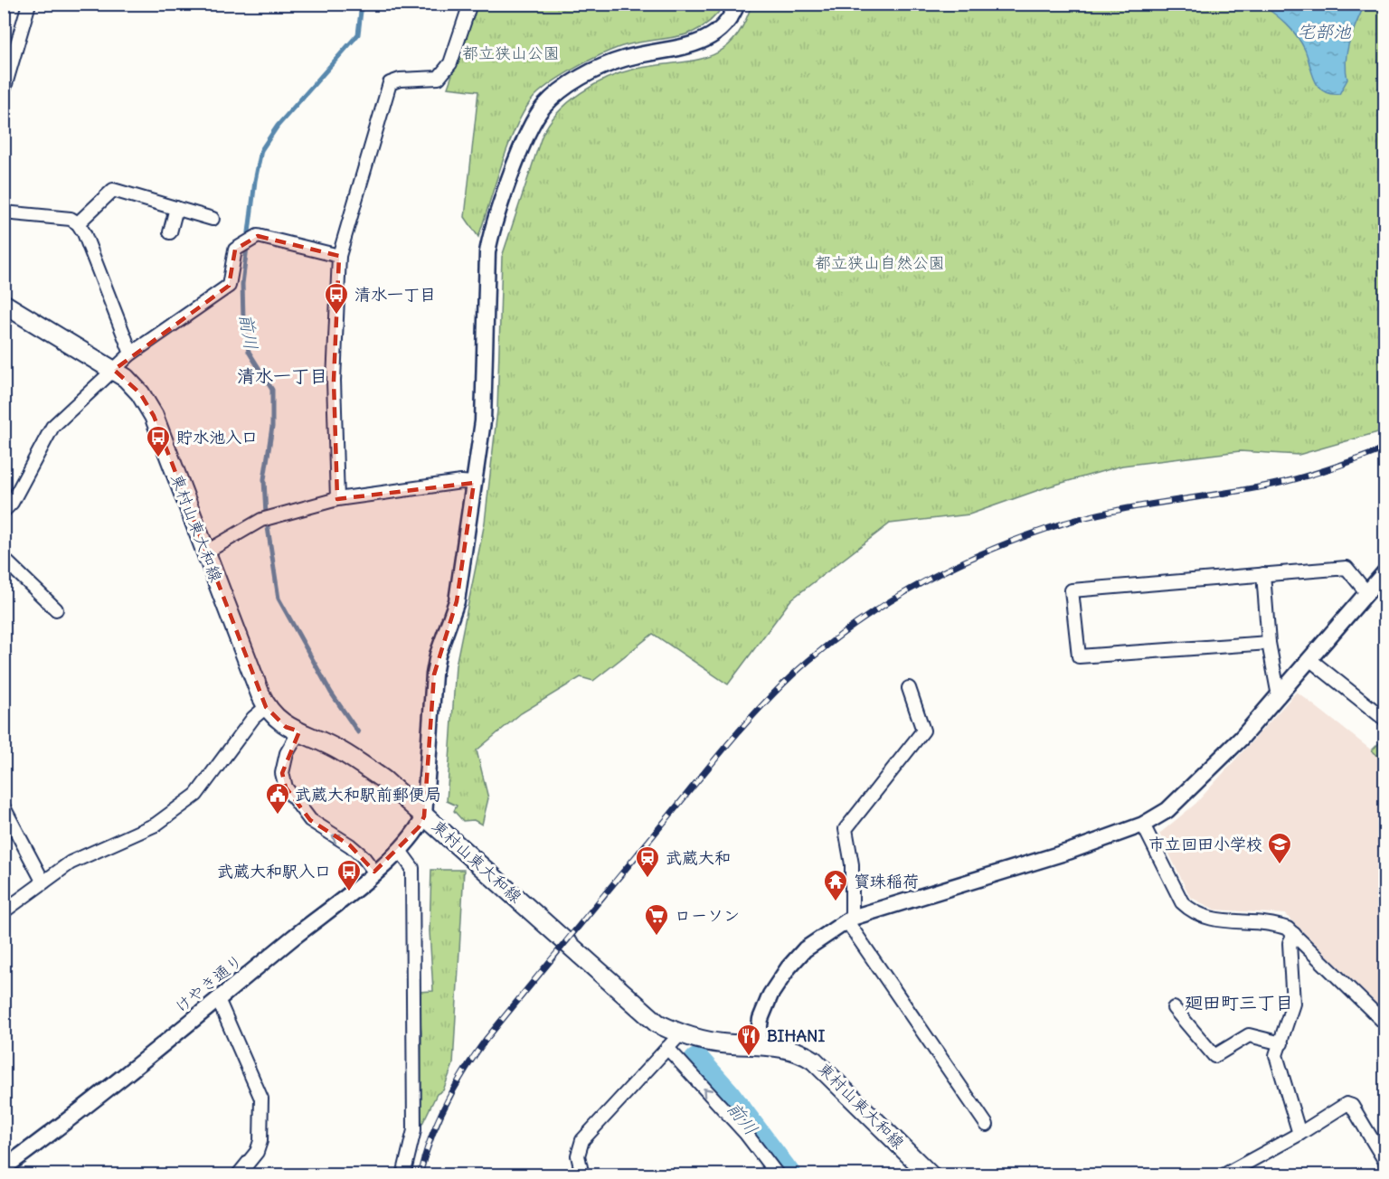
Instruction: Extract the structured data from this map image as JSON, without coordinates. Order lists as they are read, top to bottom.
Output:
{
  "streets": {
    "main road": ["東村山東大和線"],
    "street": ["けやき通り"]
  },
  "crossings": [
    ["東村山東大和線", "けやき通り"]
  ],
  "districts": ["清水一丁目", "廻田町三丁目"],
  "water": ["宅部池", "前川"],
  "parks": ["都立狭山公園", "都立狭山自然公園"],
  "places": {
    "bus stop": ["清水一丁目", "貯水池入口", "武蔵大和駅入口"],
    "public building": ["武蔵大和駅前郵便局"],
    "school or university": ["市立回田小学校"],
    "station": ["武蔵大和"],
    "temple": ["寳珠稲荷"],
    "supermarket": ["ローソン"],
    "restaurant": ["BIHANI"]
  }
}
